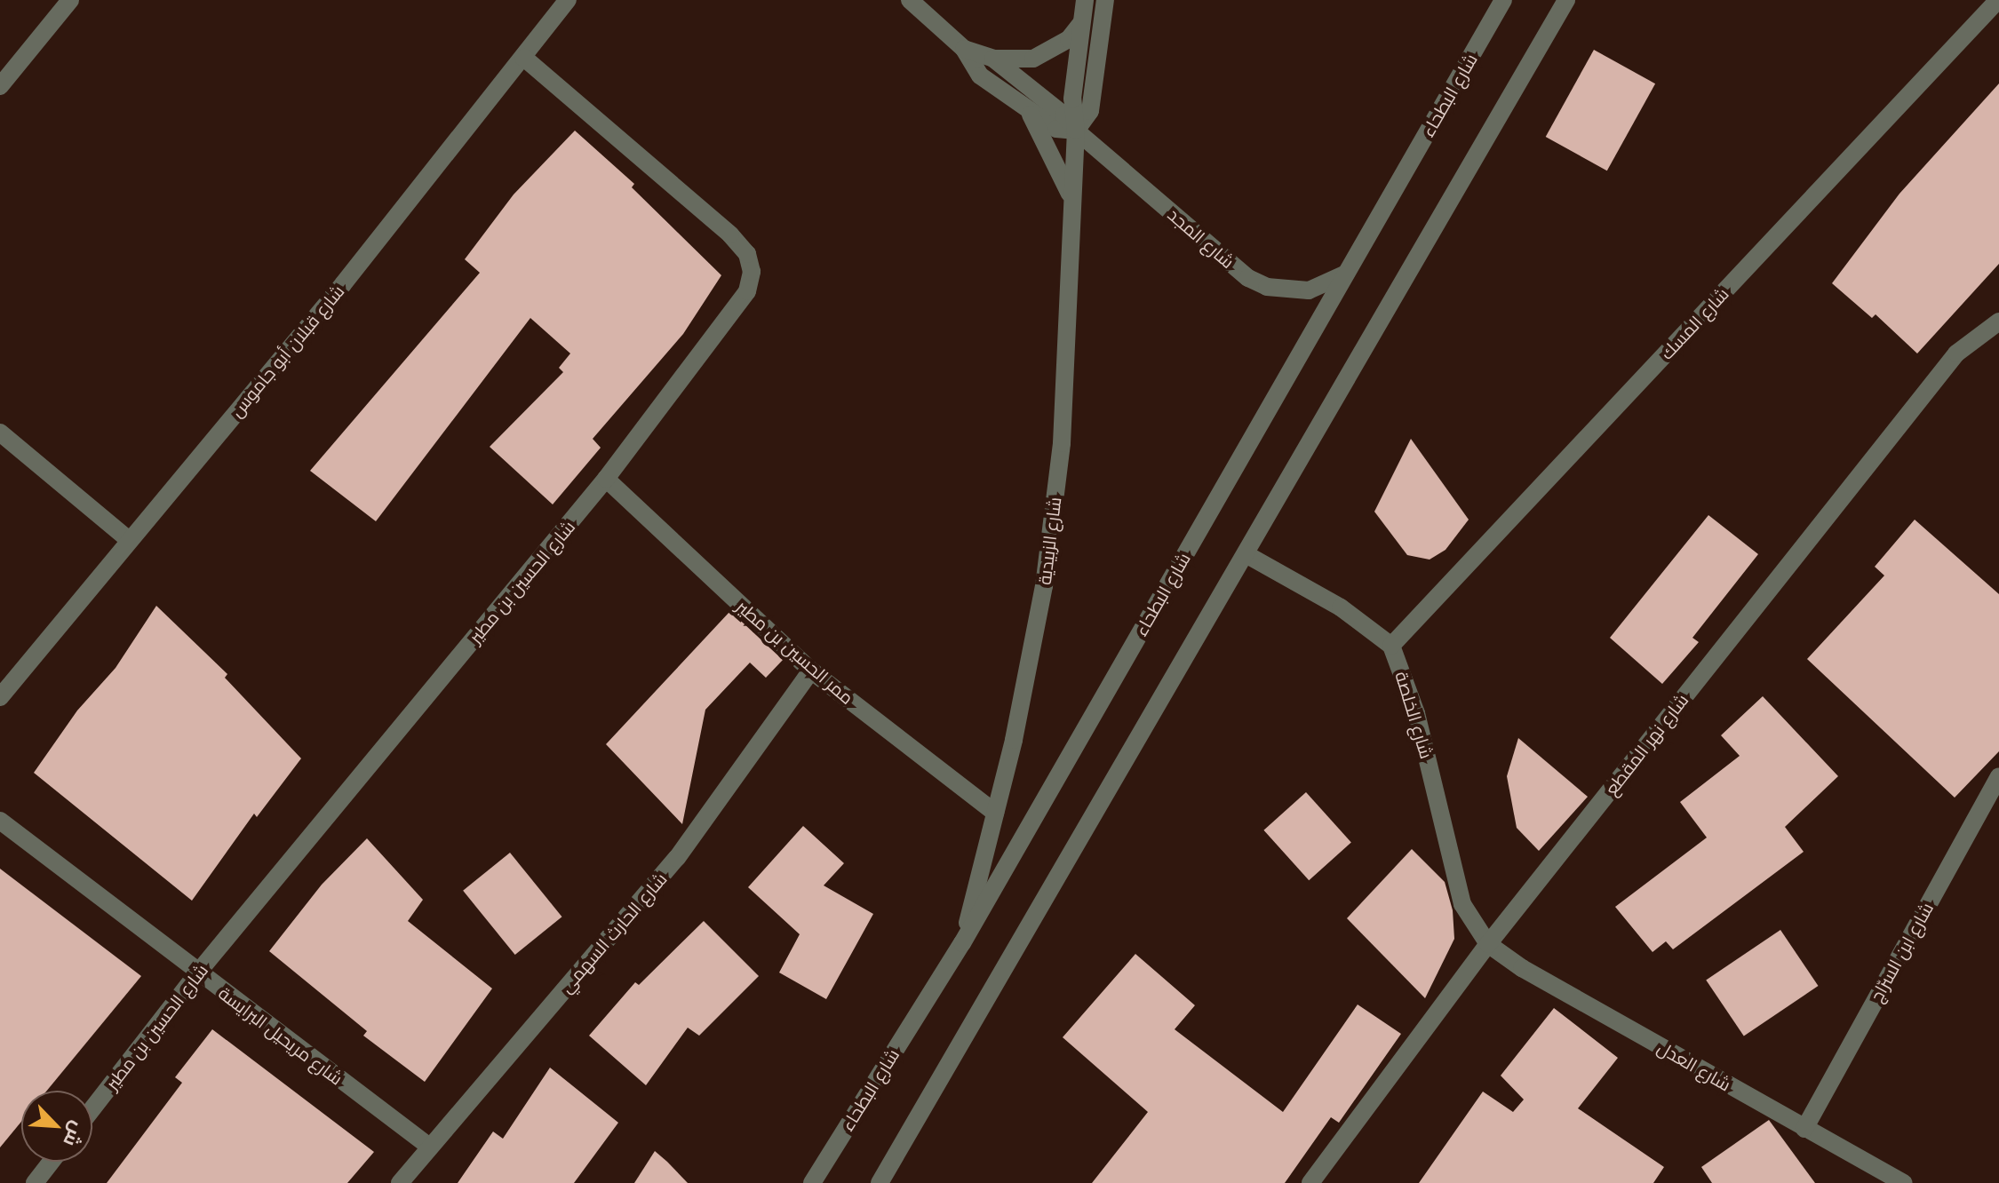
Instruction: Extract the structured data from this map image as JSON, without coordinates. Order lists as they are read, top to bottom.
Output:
{
  "streets": {
    "street": [
      "شارع البطحاء",
      "شارع المجد",
      "شارع المسك",
      "شارع قبلان أبو جاموس",
      "شارع الزبيدية",
      "شارع الحسين بن مطير",
      "ممر الحسين بن مطير",
      "شارع الخلصة",
      "شارع نهر المقطع",
      "شارع الحارث السهمي",
      "شارع ابن السرّاج",
      "شارع مريحيل البرايسة",
      "شارع العدل"
    ]
  },
  "crossings": [
    ["شارع البطحاء", "شارع المجد"],
    ["شارع البطحاء", "شارع الزبيدية"],
    ["شارع المجد", "شارع الزبيدية"],
    ["شارع المسك", "شارع الخلصة"],
    ["شارع قبلان أبو جاموس", "شارع الحسين بن مطير"],
    ["شارع الزبيدية", "ممر الحسين بن مطير"],
    ["شارع الحسين بن مطير", "ممر الحسين بن مطير"],
    ["شارع الحسين بن مطير", "شارع مريحيل البرايسة"],
    ["ممر الحسين بن مطير", "شارع الحارث السهمي"],
    ["شارع الخلصة", "شارع نهر المقطع"],
    ["شارع الخلصة", "شارع العدل"],
    ["شارع نهر المقطع", "شارع العدل"],
    ["شارع الحارث السهمي", "شارع مريحيل البرايسة"],
    ["شارع ابن السرّاج", "شارع العدل"]
  ],
  "north": "bottom right"
}
